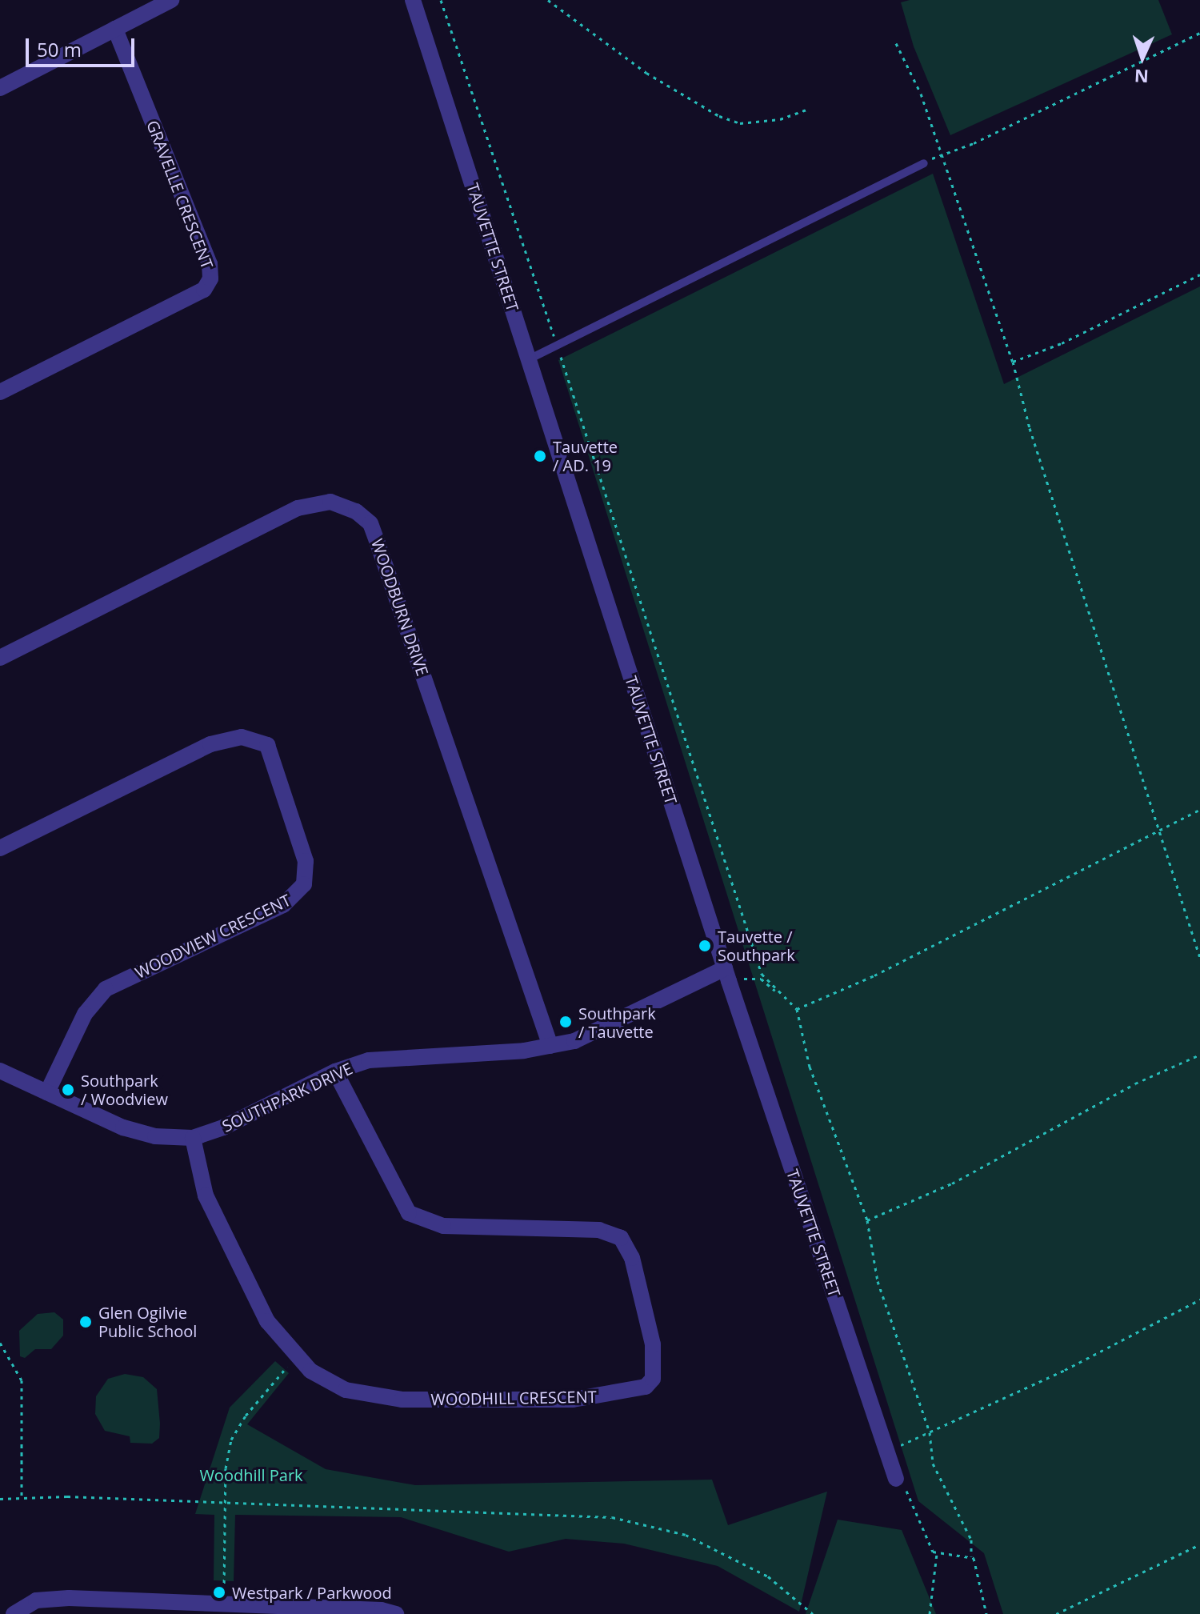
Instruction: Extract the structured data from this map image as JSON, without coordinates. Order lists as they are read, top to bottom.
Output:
{
  "streets": {
    "street": [
      "GRAVELLE CRESCENT",
      "TAUVETTE STREET",
      "WOODBURN DRIVE",
      "WOODVIEW CRESCENT",
      "SOUTHPARK DRIVE",
      "WOODHILL CRESCENT"
    ]
  },
  "crossings": [
    ["TAUVETTE STREET", "SOUTHPARK DRIVE"],
    ["WOODBURN DRIVE", "SOUTHPARK DRIVE"],
    ["WOODVIEW CRESCENT", "SOUTHPARK DRIVE"],
    ["SOUTHPARK DRIVE", "WOODHILL CRESCENT"]
  ],
  "parks": ["Woodhill Park"],
  "places": [
    "Tauvette / AD. 19",
    "Tauvette / Southpark",
    "Southpark / Tauvette",
    "Southpark / Woodview",
    "Glen Ogilvie Public School",
    "Westpark / Parkwood"
  ],
  "scale_bar": "50 m",
  "north": "bottom"
}
